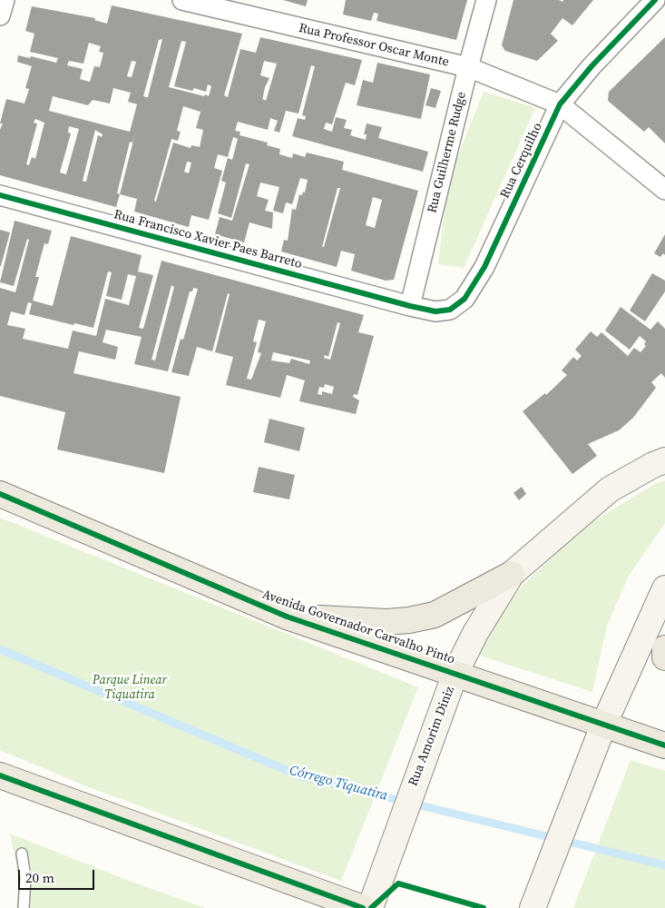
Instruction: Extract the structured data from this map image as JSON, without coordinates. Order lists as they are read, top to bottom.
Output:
{
  "streets": {
    "main road": ["Avenida Governador Carvalho Pinto"],
    "street": [
      "Rua Professor Oscar Monte",
      "Rua Guilherme Rudge",
      "Rua Cerquilho",
      "Rua Francisco Xavier Paes Barreto",
      "Rua Amorim Diniz"
    ]
  },
  "crossings": [
    ["Rua Professor Oscar Monte", "Rua Guilherme Rudge"],
    ["Rua Professor Oscar Monte", "Rua Cerquilho"],
    ["Rua Guilherme Rudge", "Rua Cerquilho"],
    ["Rua Guilherme Rudge", "Rua Francisco Xavier Paes Barreto"],
    ["Rua Cerquilho", "Rua Francisco Xavier Paes Barreto"],
    ["Avenida Governador Carvalho Pinto", "Rua Amorim Diniz"]
  ],
  "water": ["Córrego Tiquatira"],
  "parks": ["Parque Linear Tiquatira"],
  "scale_bar": "20 m"
}
